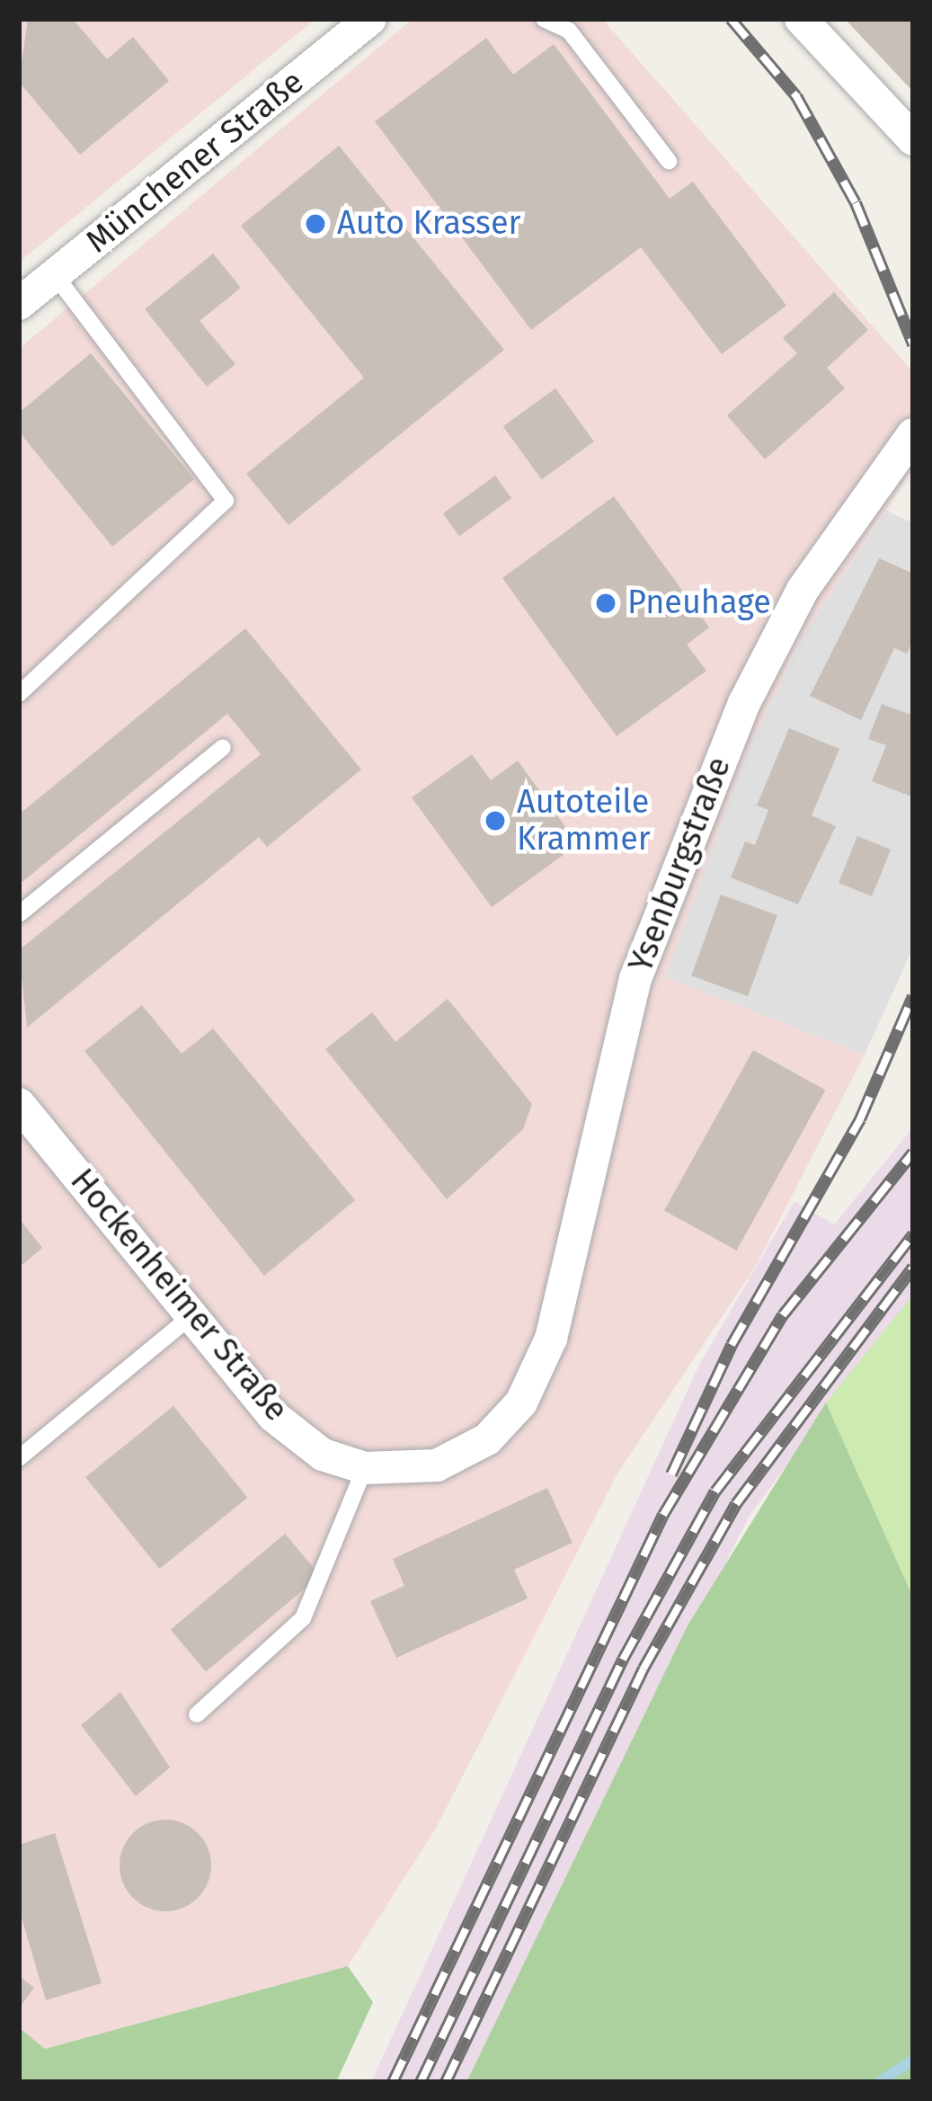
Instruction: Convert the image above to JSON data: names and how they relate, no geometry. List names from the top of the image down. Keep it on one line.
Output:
{"streets":{"street":["Münchener Straße","Ysenburgstraße","Hockenheimer Straße"]},"crossings":[["Ysenburgstraße","Hockenheimer Straße"]],"places":["Auto Krasser","Pneuhage","Autoteile Krammer"]}
